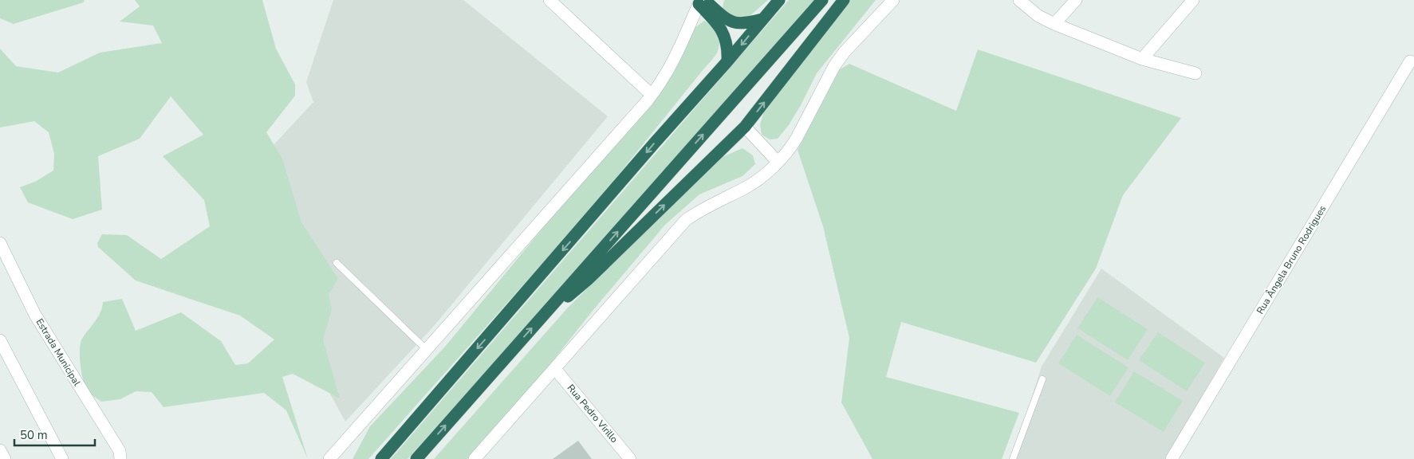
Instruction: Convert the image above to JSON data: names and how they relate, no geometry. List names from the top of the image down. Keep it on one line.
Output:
{"streets":{"street":["Rua Ângela Bruno Rodrigues","Estrada Municipal","Rua Pedro Virillo"]},"scale_bar":"50 m"}
